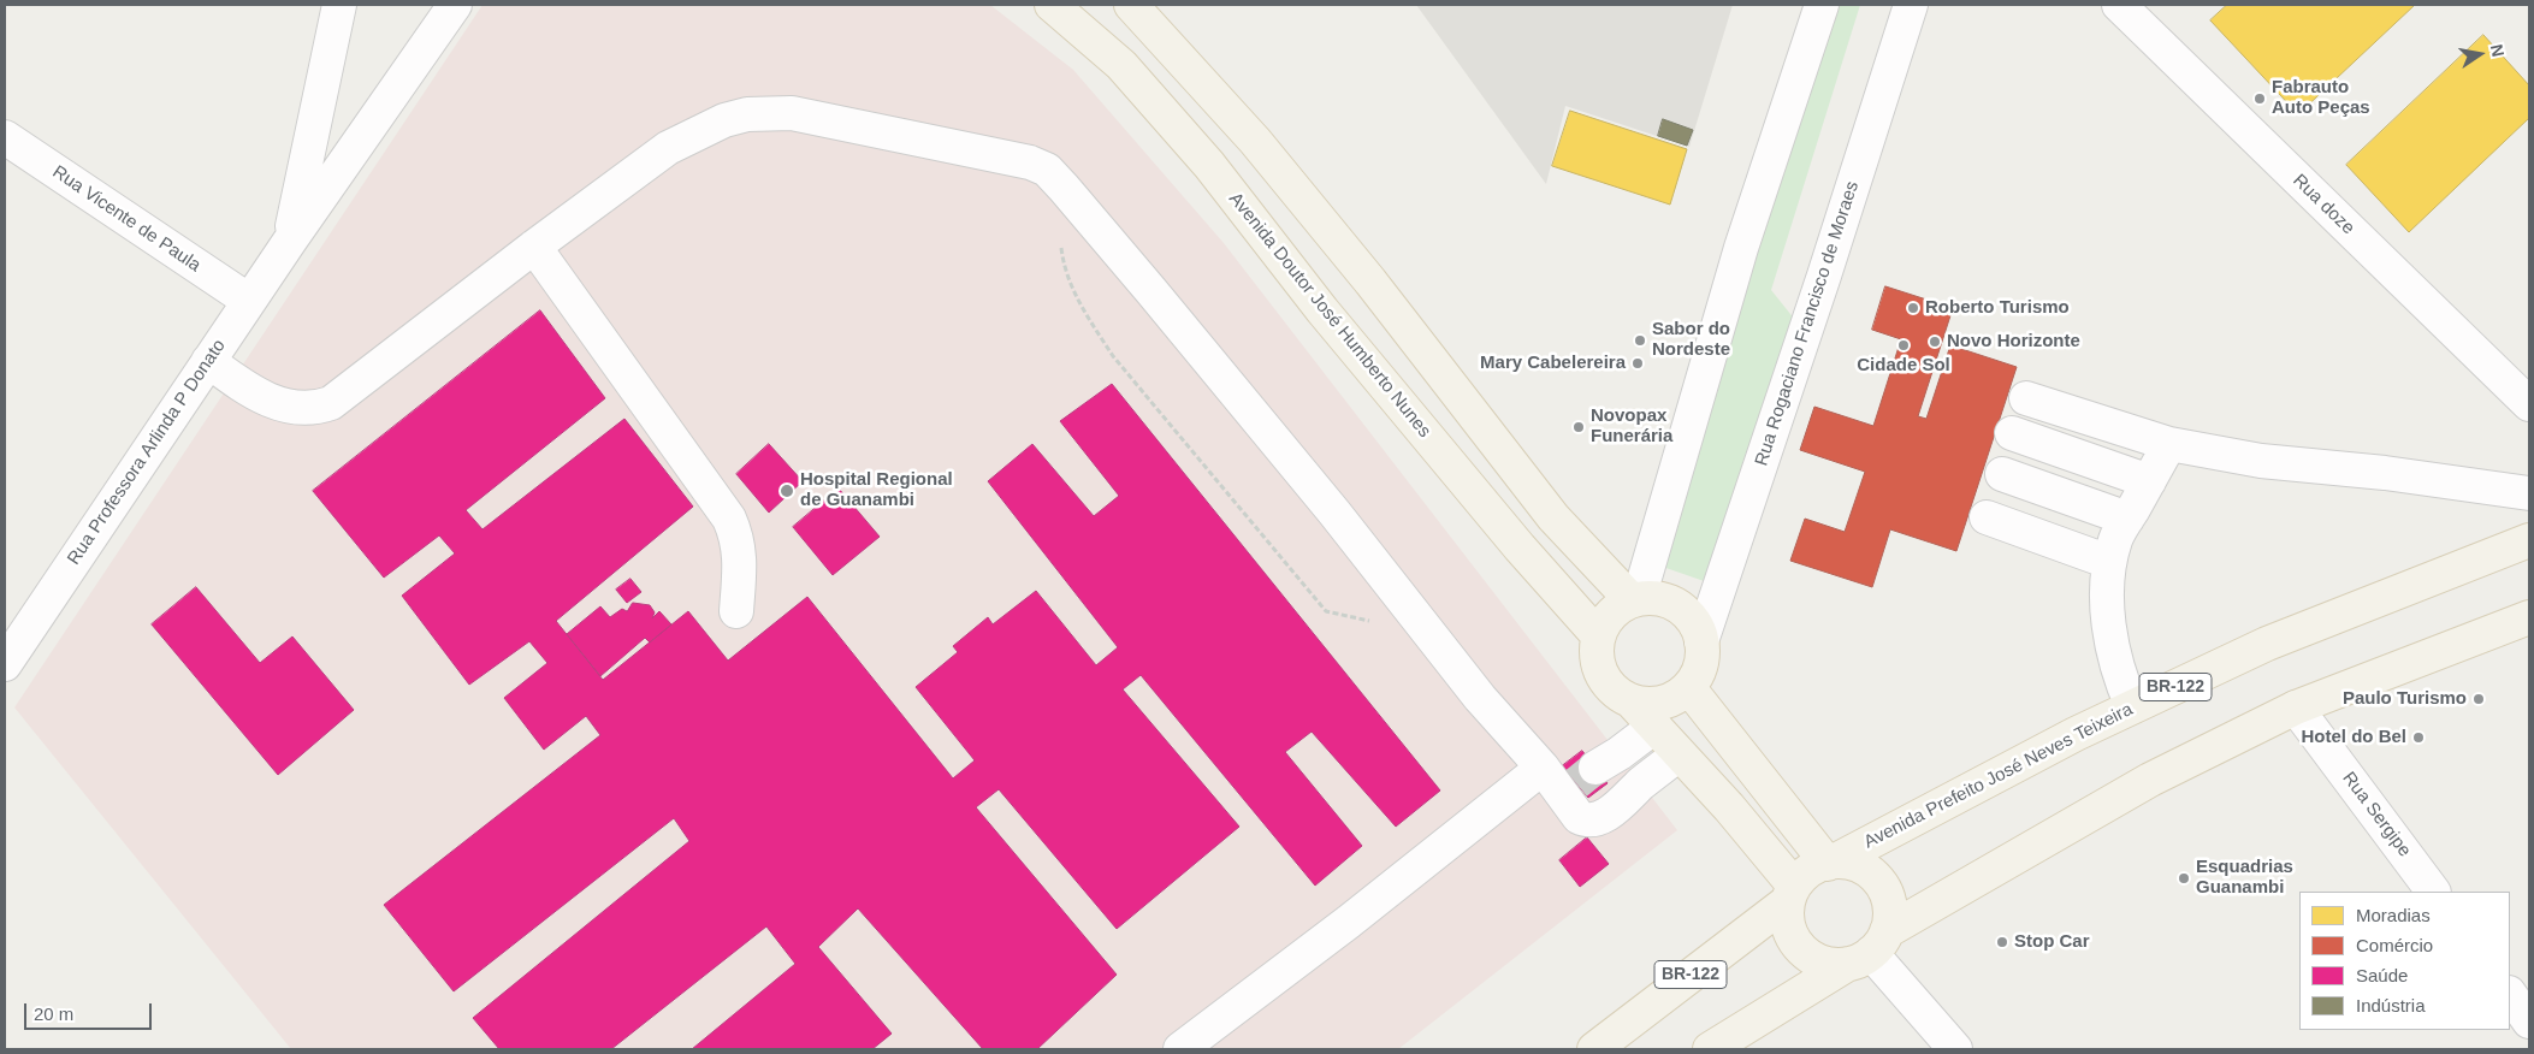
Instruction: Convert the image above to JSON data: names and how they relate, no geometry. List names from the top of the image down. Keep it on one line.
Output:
{"streets":{"main road":["Avenida Doutor José Humberto Nunes","BR-122","Avenida Prefeito José Neves Teixeira"],"street":["Rua doze","Rua Vicente de Paula","Rua Rogaciano Francisco de Moraes","Rua Professora Arlinda P Donato","Rua Sergipe"]},"crossings":[["Rua Vicente de Paula","Rua Professora Arlinda P Donato"],["Avenida Doutor José Humberto Nunes","Rua Rogaciano Francisco de Moraes"],["BR-122","Avenida Prefeito José Neves Teixeira"]],"places":["Fabrauto Auto Peças","Roberto Turismo","Sabor do Nordeste","Novo Horizonte","Cidade Sol","Mary Cabelereira","Novopax Funerária","Hospital Regional de Guanambi","Paulo Turismo","Hotel do Bel","Esquadrias Guanambi","Stop Car"],"legend":["Moradias","Comércio","Saúde","Indústria"],"scale_bar":"20 m","north":"right"}
